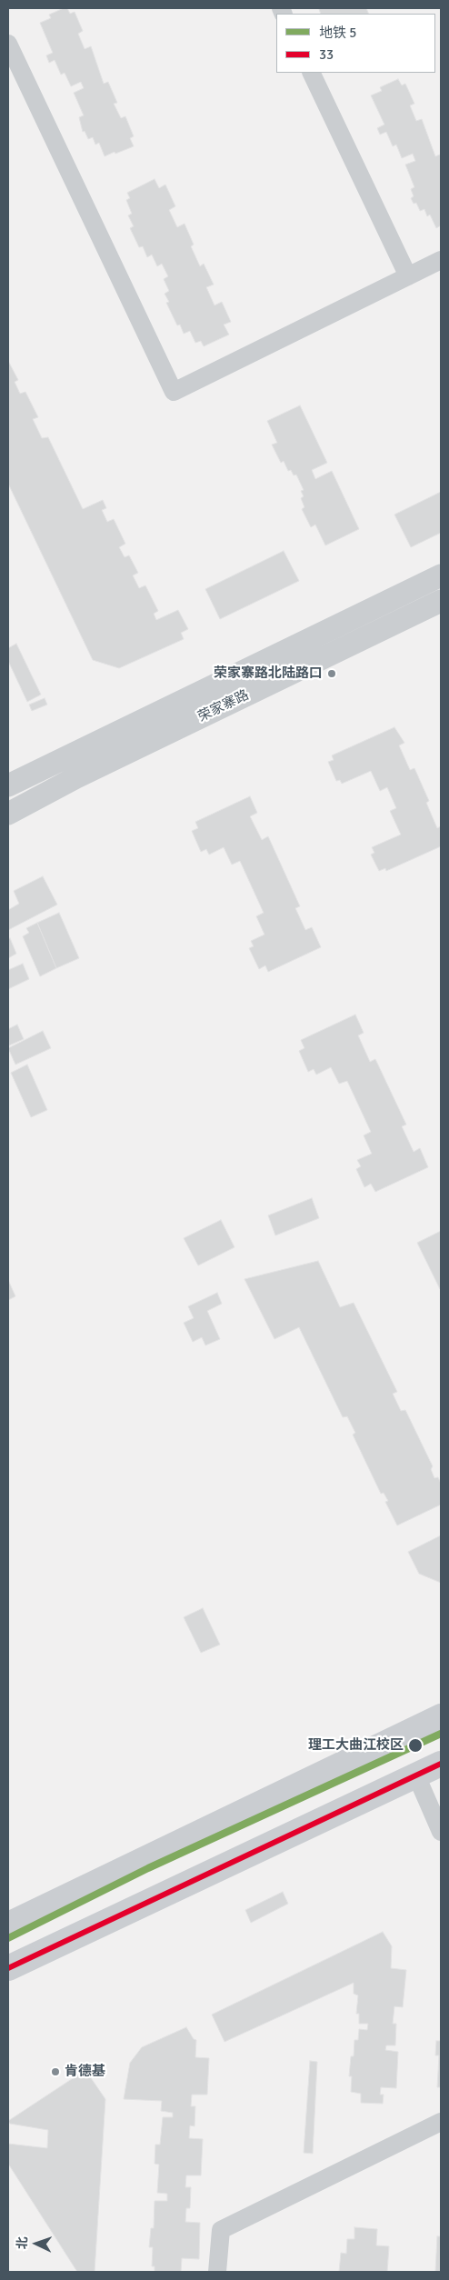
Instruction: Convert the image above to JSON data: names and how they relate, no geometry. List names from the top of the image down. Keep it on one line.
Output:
{"streets":{"street":["荣家寨路"]},"places":["荣家寨路北陆路口","理工大曲江校区","肯德基"],"lines":["metro line 5","transit line 33"],"legend":["地铁 5","33"],"north":"left"}
